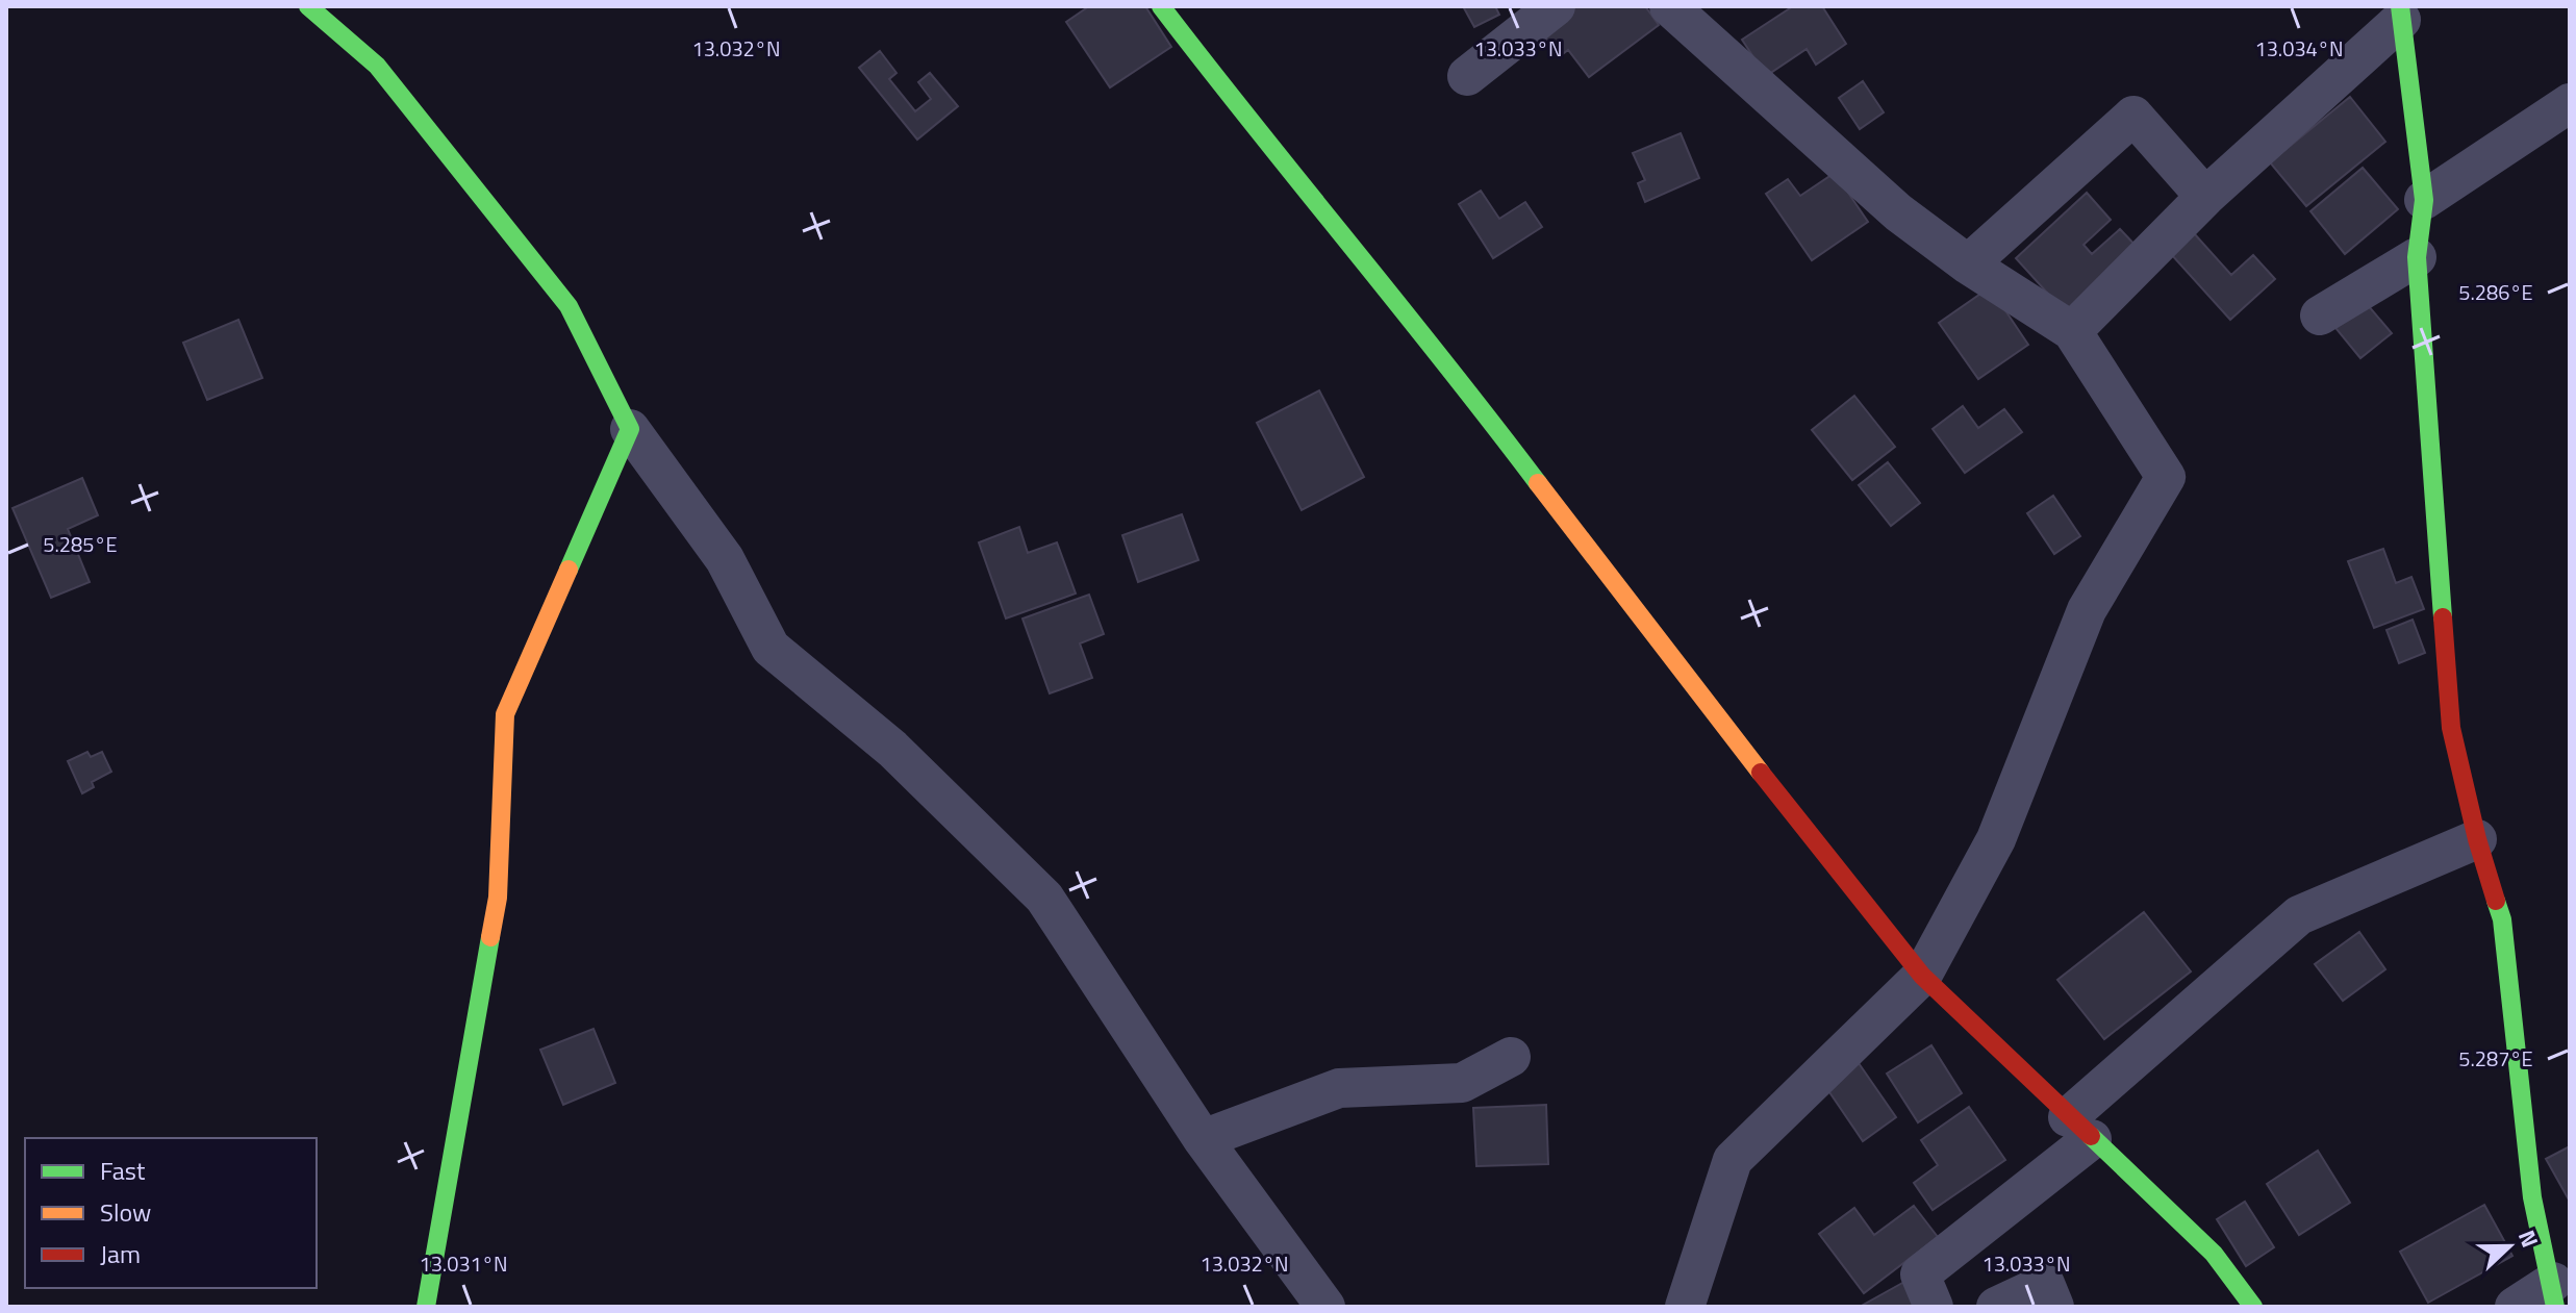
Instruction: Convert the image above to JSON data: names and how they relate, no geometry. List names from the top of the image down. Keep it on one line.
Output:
{"legend":["Fast","Slow","Jam"],"north":"right","coordinates":["13.032°N","13.033°N","13.034°N","5.286°E","5.285°E","5.287°E","13.031°N"]}
